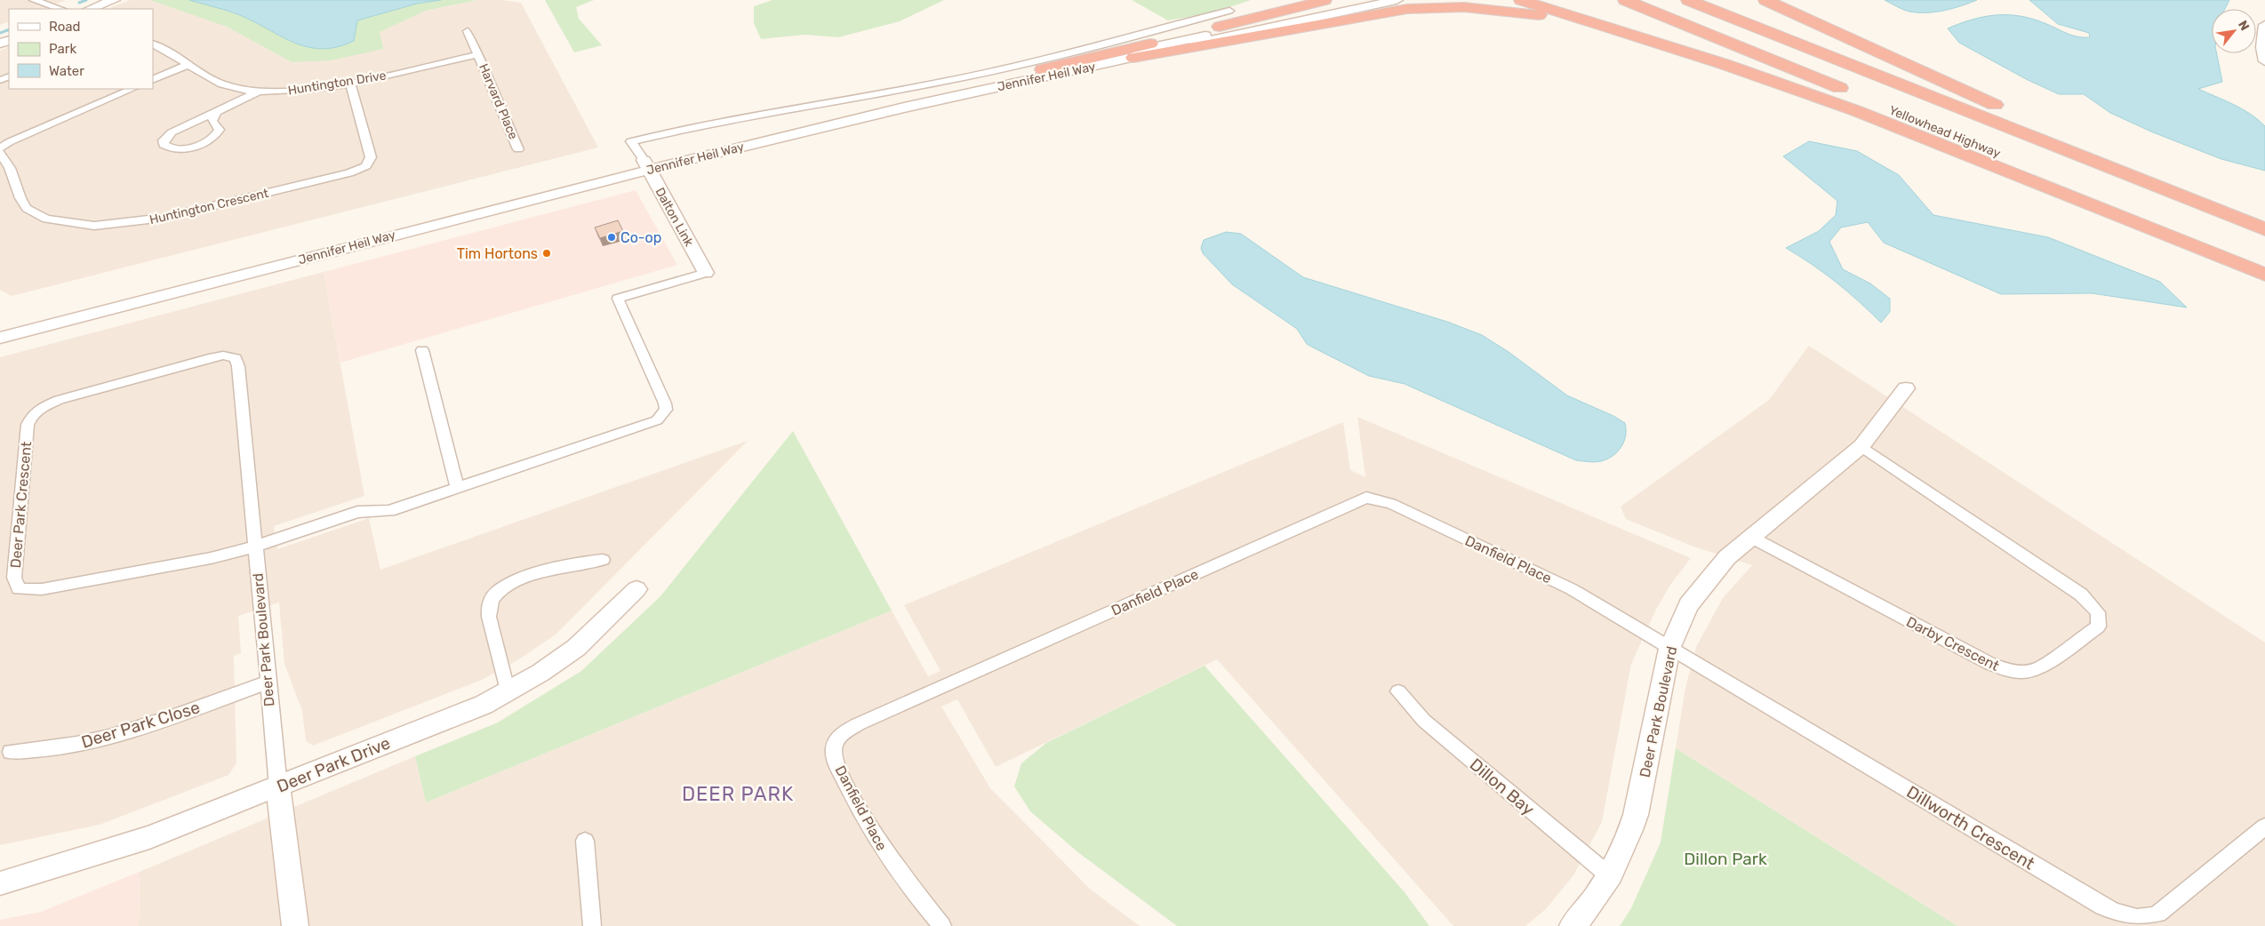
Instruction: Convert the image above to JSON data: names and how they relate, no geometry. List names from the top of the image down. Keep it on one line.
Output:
{"streets":{"highway":["Yellowhead Highway"],"main road":["Jennifer Heil Way","Dalton Link","Deer Park Boulevard","Deer Park Drive"],"street":["Huntington Drive","Harvard Place","Huntington Crescent","Deer Park Crescent","Danfield Place","Darby Crescent","Deer Park Close","Dillon Bay","Dillworth Crescent"]},"crossings":[["Jennifer Heil Way","Dalton Link"],["Huntington Drive","Harvard Place"],["Huntington Drive","Huntington Crescent"],["Deer Park Crescent","Deer Park Boulevard"],["Danfield Place","Deer Park Boulevard"],["Danfield Place","Dillworth Crescent"],["Deer Park Boulevard","Darby Crescent"],["Deer Park Boulevard","Deer Park Close"],["Deer Park Boulevard","Deer Park Drive"],["Deer Park Boulevard","Dillon Bay"],["Deer Park Boulevard","Dillworth Crescent"]],"districts":["DEER PARK"],"parks":["Dillon Park"],"places":["Co-op","Tim Hortons"],"legend":["Road","Park","Water"],"north":"top right"}
